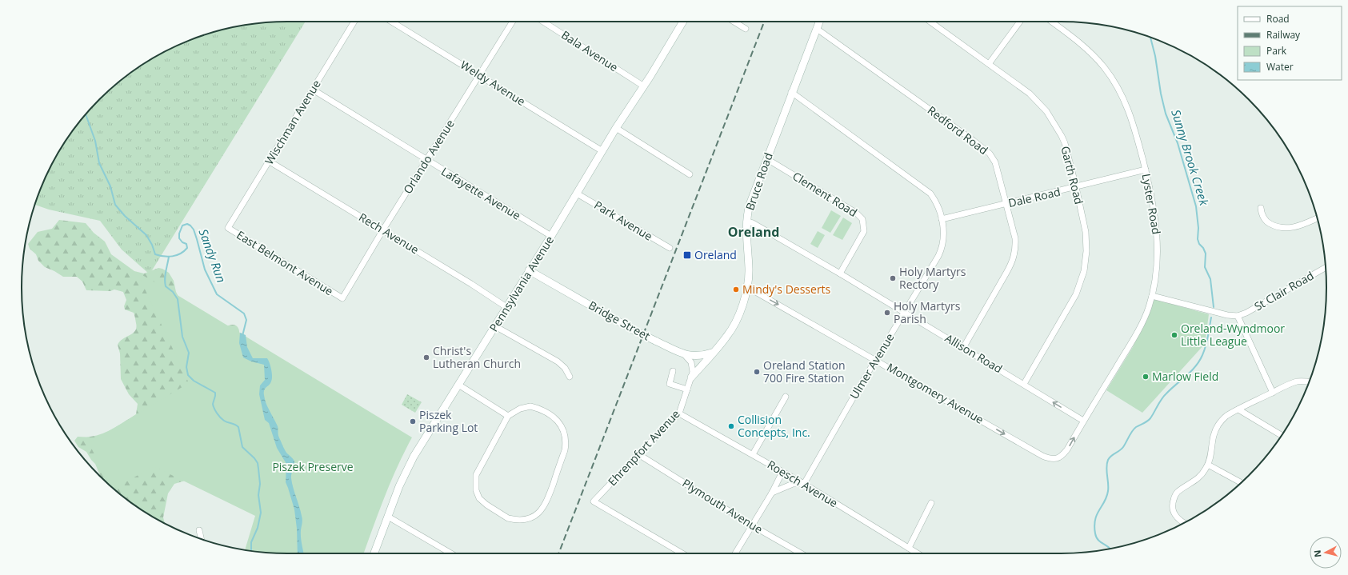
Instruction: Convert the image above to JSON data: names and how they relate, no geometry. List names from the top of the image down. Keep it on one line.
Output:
{"streets":{"main road":["Bruce Road","Pennsylvania Avenue","Bridge Street"],"street":["Bala Avenue","Weldy Avenue","Wischman Avenue","Redford Road","Orlando Avenue","Garth Road","Lafayette Avenue","Clement Road","Dale Road","Lyster Road","Park Avenue","Rech Avenue","East Belmont Avenue","St Clair Road","Allison Road","Ulmer Avenue","Montgomery Avenue","Ehrenpfort Avenue","Roesch Avenue","Plymouth Avenue"]},"crossings":[["Bala Avenue","Pennsylvania Avenue"],["Weldy Avenue","Orlando Avenue"],["Weldy Avenue","Pennsylvania Avenue"],["Wischman Avenue","Lafayette Avenue"],["Wischman Avenue","Rech Avenue"],["Wischman Avenue","East Belmont Avenue"],["Redford Road","Bruce Road"],["Redford Road","Dale Road"],["Redford Road","Allison Road"],["Orlando Avenue","Lafayette Avenue"],["Orlando Avenue","Rech Avenue"],["Orlando Avenue","East Belmont Avenue"],["Garth Road","Dale Road"],["Garth Road","Allison Road"],["Bruce Road","Clement Road"],["Bruce Road","Bridge Street"],["Bruce Road","Allison Road"],["Bruce Road","Ulmer Avenue"],["Bruce Road","Montgomery Avenue"],["Bruce Road","Ehrenpfort Avenue"],["Lafayette Avenue","Pennsylvania Avenue"],["Clement Road","Allison Road"],["Dale Road","Lyster Road"],["Dale Road","Ulmer Avenue"],["Lyster Road","Allison Road"],["Lyster Road","Montgomery Avenue"],["Park Avenue","Pennsylvania Avenue"],["Rech Avenue","Pennsylvania Avenue"],["Pennsylvania Avenue","Bridge Street"],["Bridge Street","Ehrenpfort Avenue"],["Allison Road","Ulmer Avenue"],["Ulmer Avenue","Montgomery Avenue"],["Ulmer Avenue","Roesch Avenue"],["Ehrenpfort Avenue","Roesch Avenue"],["Ehrenpfort Avenue","Plymouth Avenue"]],"one_way":["Montgomery Avenue"],"districts":["Oreland"],"water":["Sunny Brook Creek","Sandy Run"],"parks":["Piszek Preserve"],"places":{"transit":["Oreland"],"other":["Holy Martyrs Rectory","Mindy's Desserts","Holy Martyrs Parish","Oreland-Wyndmoor Little League","Christ's Lutheran Church","Oreland Station 700 Fire Station","Marlow Field","Piszek Parking Lot","Collision Concepts, Inc."]},"legend":["Road","Railway","Park","Water"],"north":"left"}
